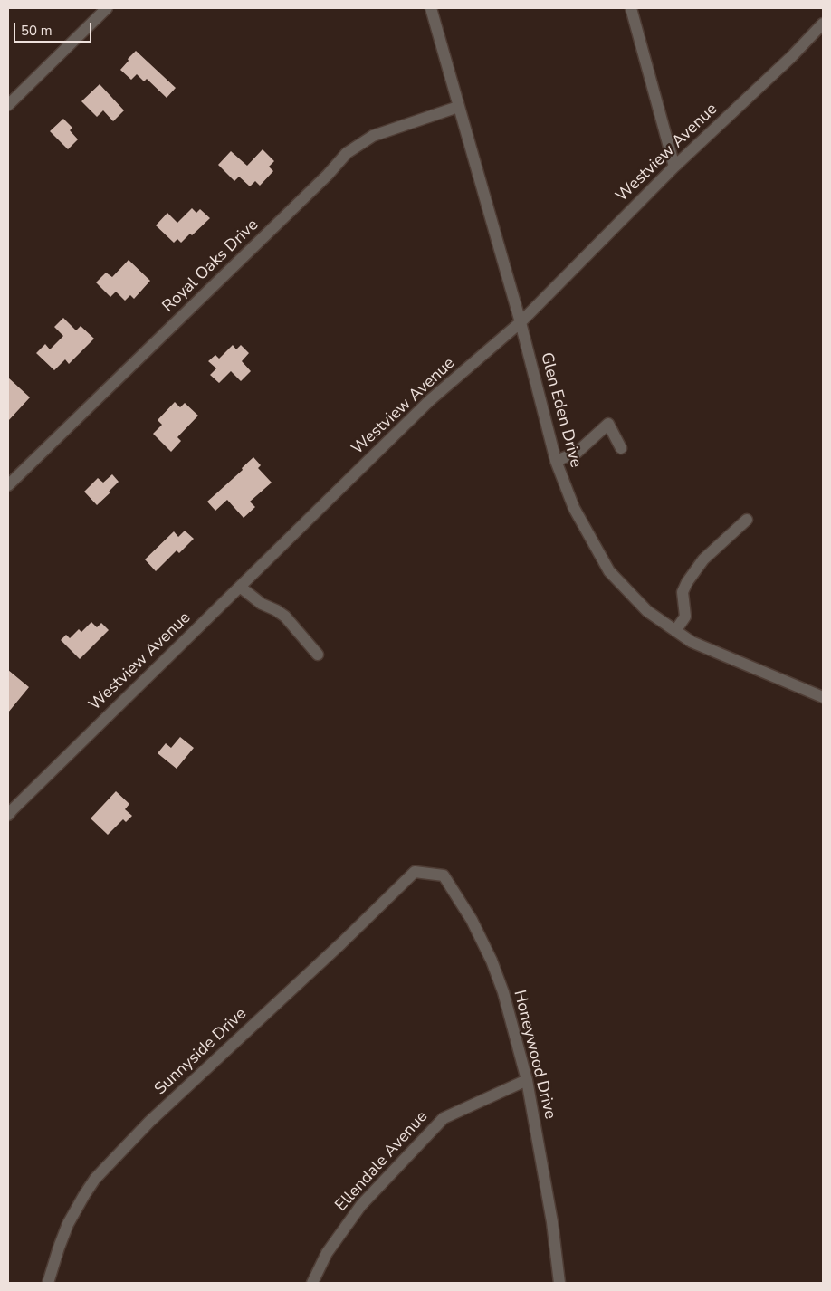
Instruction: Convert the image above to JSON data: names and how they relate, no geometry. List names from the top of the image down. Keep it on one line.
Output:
{"streets":{"street":["Westview Avenue","Royal Oaks Drive","Glen Eden Drive","Sunnyside Drive","Honeywood Drive","Ellendale Avenue"]},"crossings":[["Westview Avenue","Glen Eden Drive"],["Royal Oaks Drive","Glen Eden Drive"],["Sunnyside Drive","Honeywood Drive"],["Honeywood Drive","Ellendale Avenue"]],"scale_bar":"50 m"}
